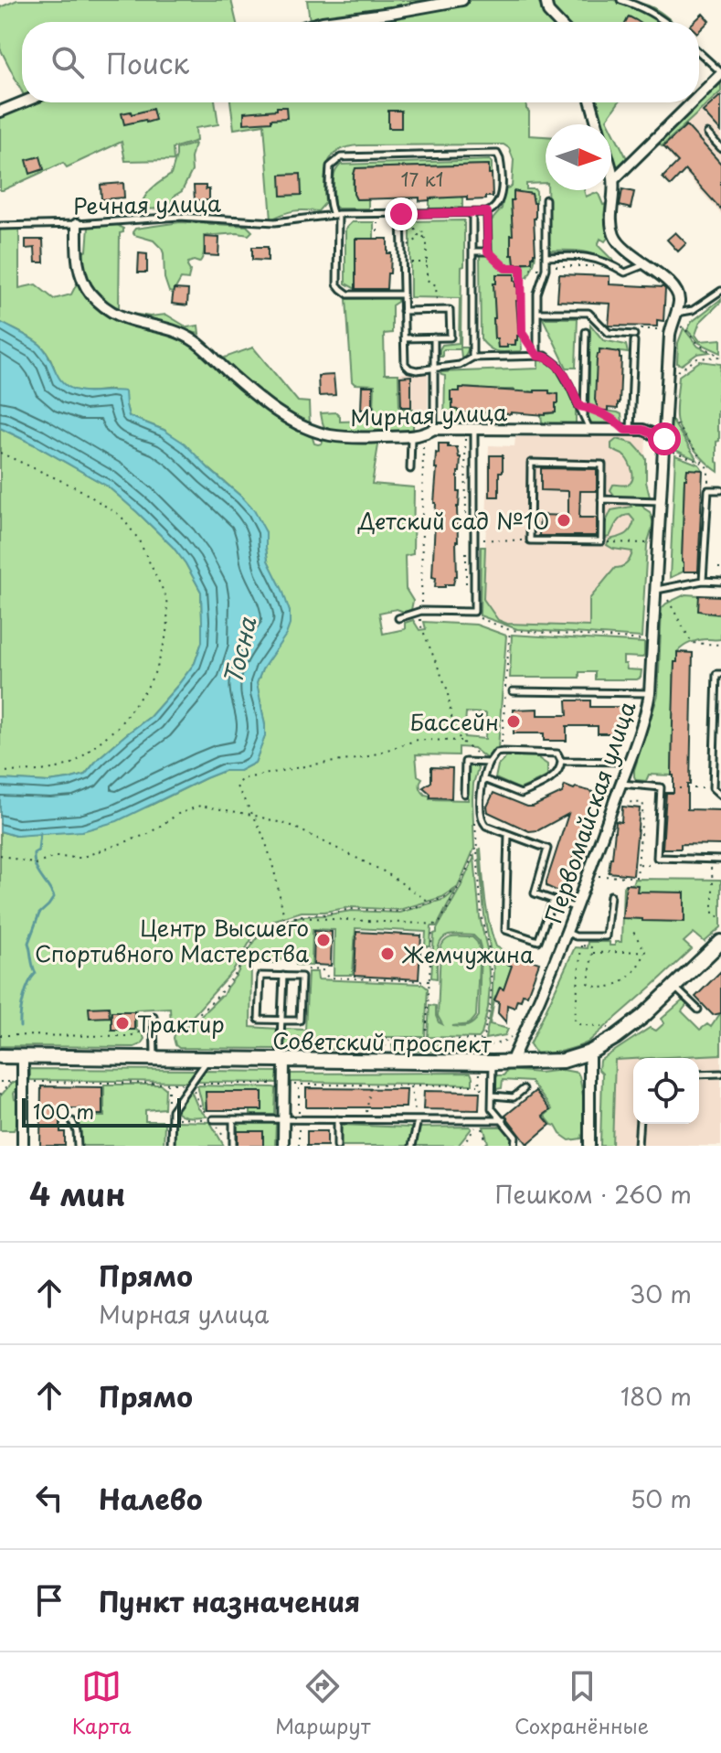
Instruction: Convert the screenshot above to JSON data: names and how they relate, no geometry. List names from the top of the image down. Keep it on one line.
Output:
{"streets":{"main road":["Советский проспект"],"street":["Мирная улица","Первомайская улица"],"lane":["Речная улица"]},"crossings":[["Речная улица","Мирная улица"],["Мирная улица","Первомайская улица"],["Первомайская улица","Советский проспект"]],"water":["Тосна"],"places":["Детский сад №10","Бассейн","Центр Высшего Спортивного Мастерства","Жемчужина","Трактир"],"house_numbers":["17 к1"],"scale_bar":"100 m","north":"right","page":{"search":"Поиск","scale":"100 m","heading":["4 мин","Пешком · 260 m"],"list":[["Прямо","Мирная улица","30 m"],["Прямо","180 m"],["Налево","50 m"],"Пункт назначения"],"nav":["Карта","Маршрут","Сохранённые"]}}
